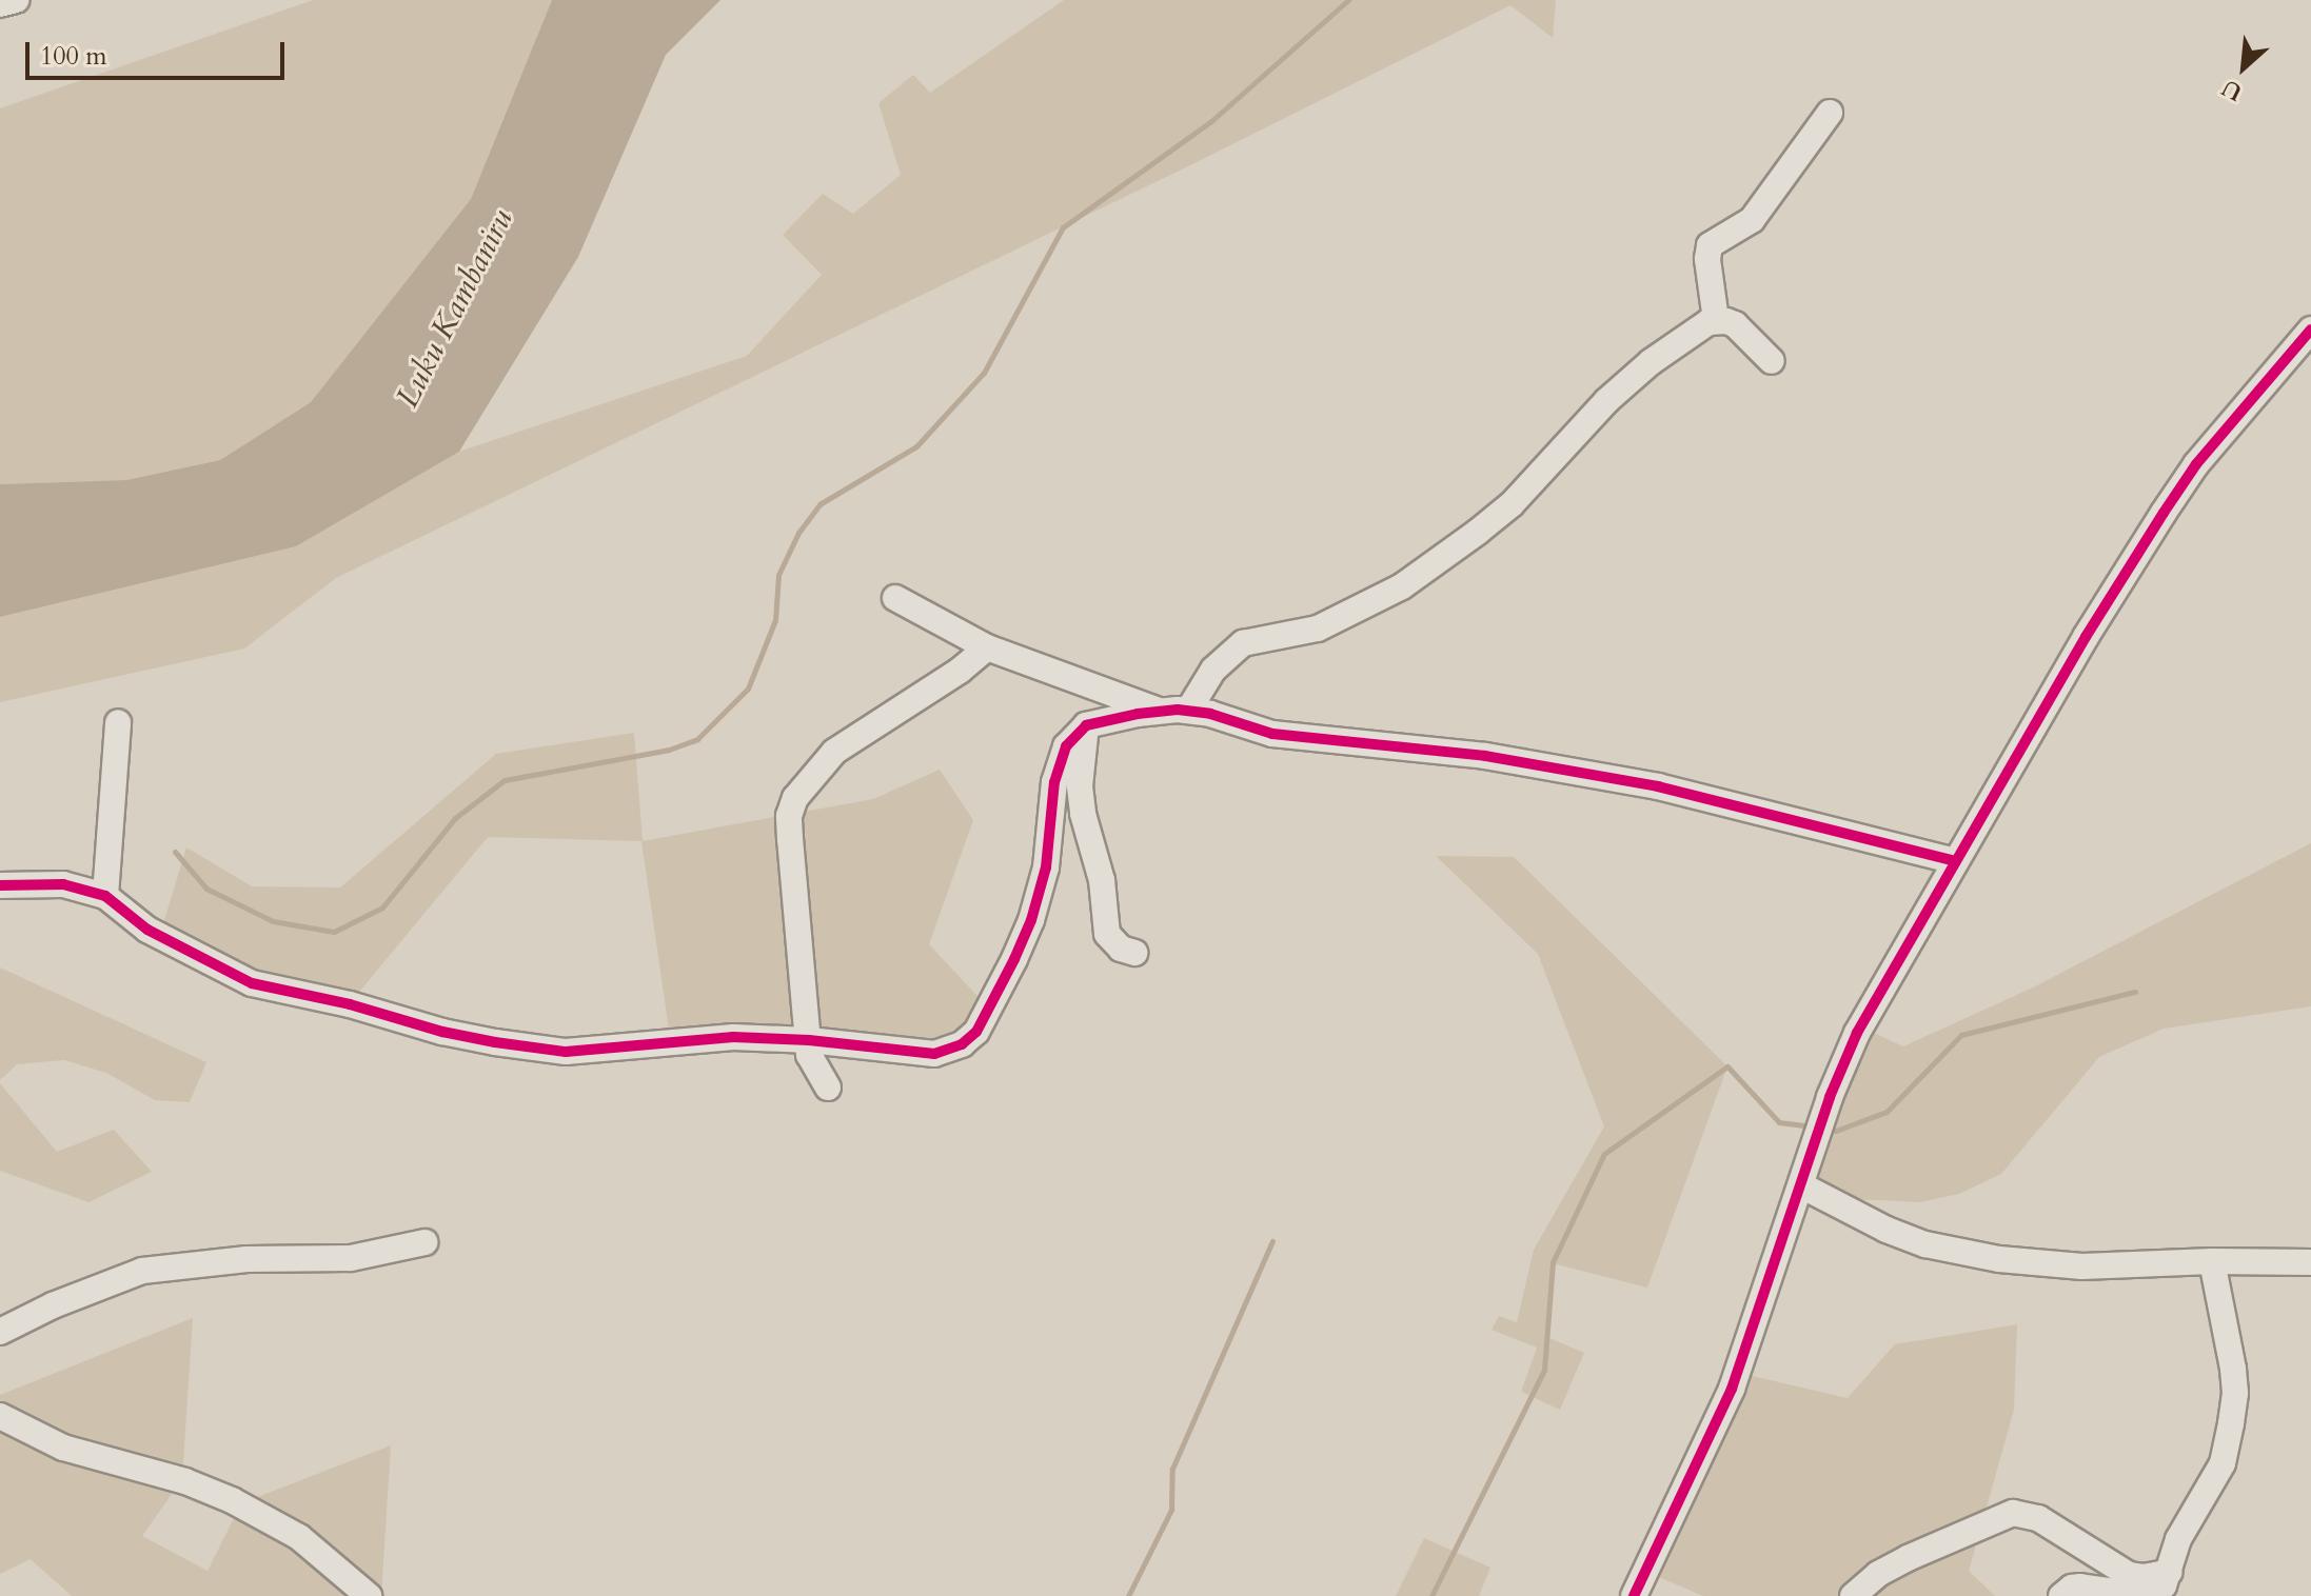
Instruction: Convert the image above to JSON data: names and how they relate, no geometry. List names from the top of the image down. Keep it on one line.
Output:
{"water":["Luku Kambaniru"],"scale_bar":"100 m","north":"bottom left"}
